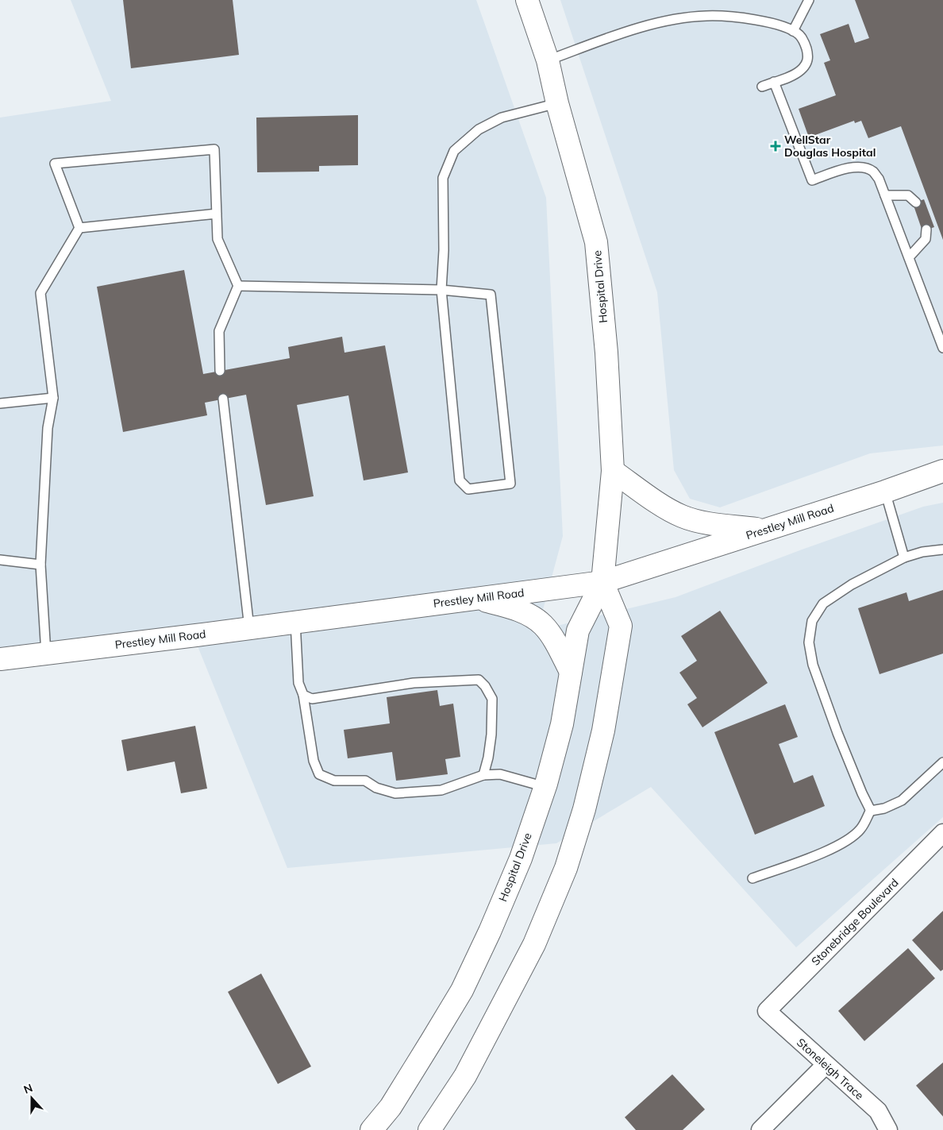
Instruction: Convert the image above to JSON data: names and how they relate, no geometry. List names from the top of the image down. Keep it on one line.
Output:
{"streets":{"street":["Hospital Drive","Prestley Mill Road","Stonebridge Boulevard","Stoneleigh Trace"]},"crossings":[["Hospital Drive","Prestley Mill Road"],["Stonebridge Boulevard","Stoneleigh Trace"]],"places":{"health":["WellStar Douglas Hospital"]},"north":"top"}
